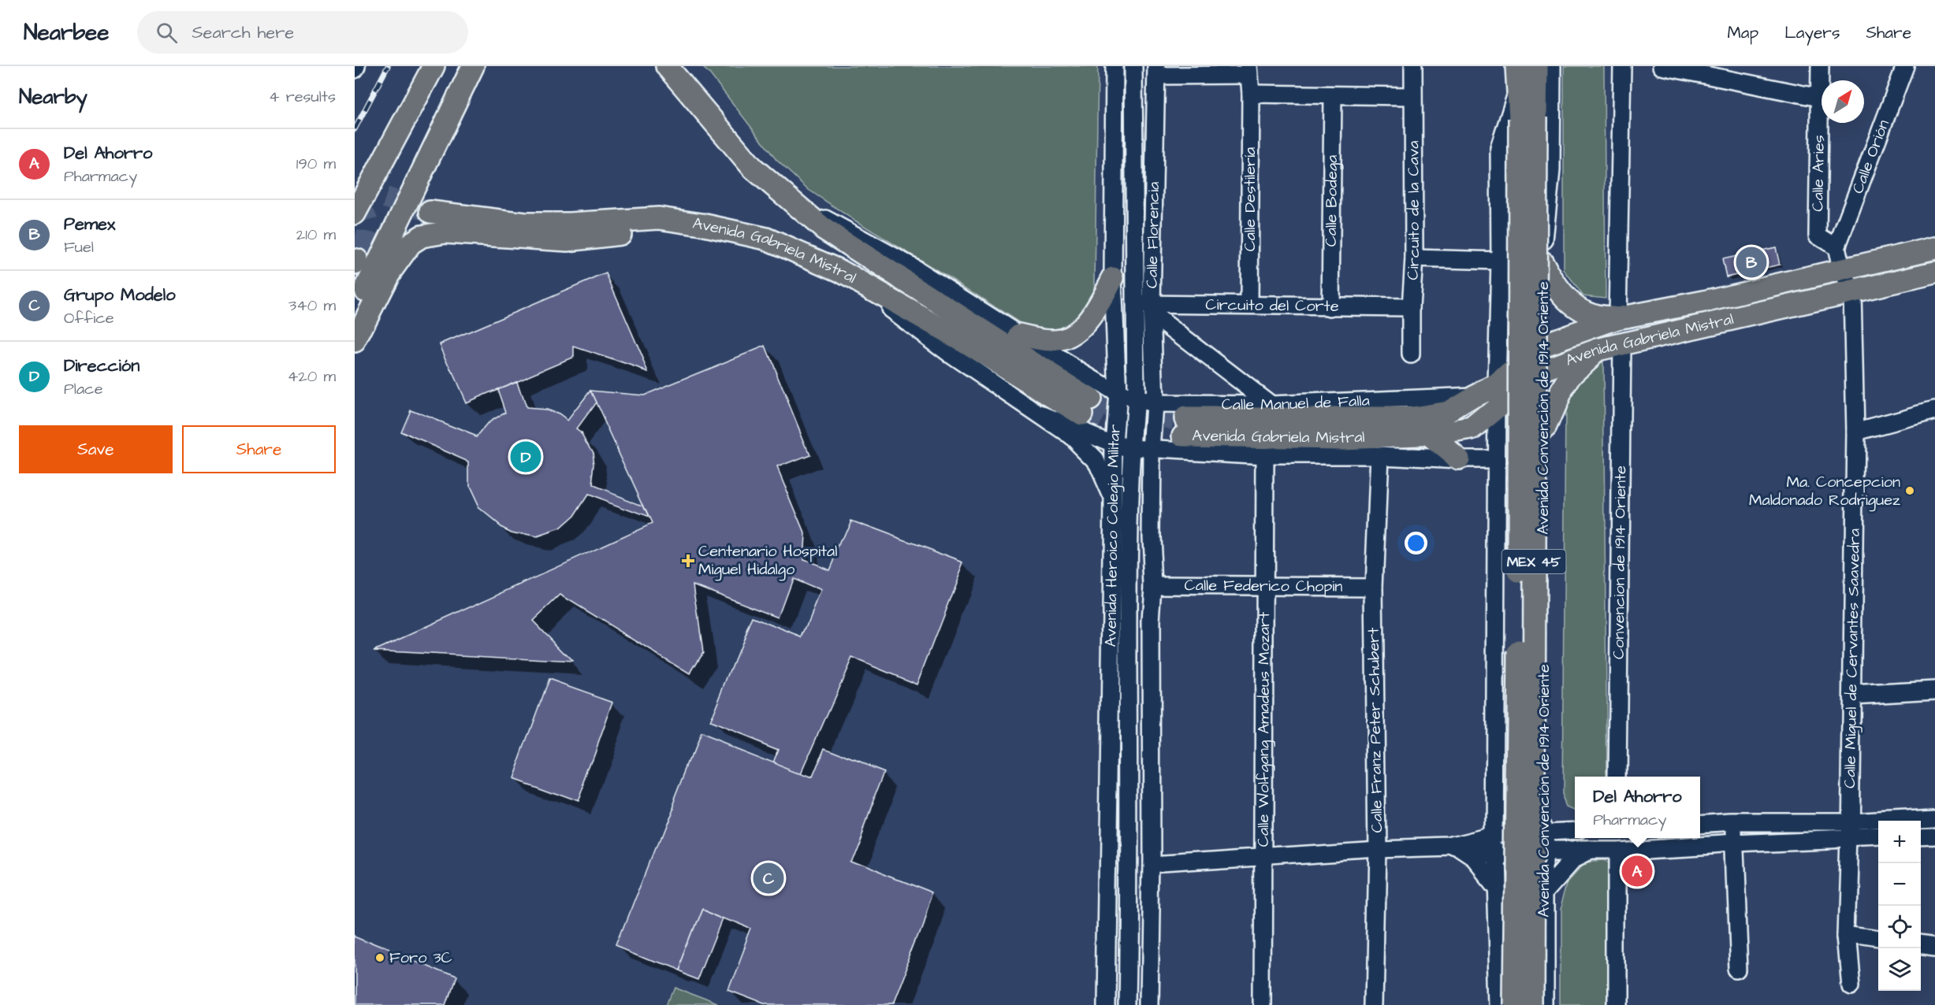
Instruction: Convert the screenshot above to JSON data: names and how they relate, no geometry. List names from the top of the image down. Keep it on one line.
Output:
{"streets":{"main road":["Avenida Gabriela Mistral","Avenida Convención de 1914 Oriente","MEX 45"],"street":["Calle Orión","Calle Aries","Calle Destilería","Calle Bodega","Circuito de la Cava","Calle Florencia","Circuito del Corte","Calle Manuel de Falla","Avenida Heroico Colegio Militar","Convencion de 1914 Oriente","Calle Federico Chopin","Calle Miguel de Cervantes Saavedra","Calle Wolfgang Amadeus Mozart","Calle Franz Peter Schubert"]},"crossings":[["Calle Orión","Calle Aries"],["Calle Destilería","Circuito del Corte"],["Calle Bodega","Circuito del Corte"],["Circuito de la Cava","Circuito del Corte"],["Calle Florencia","Circuito del Corte"],["Calle Florencia","Calle Manuel de Falla"],["Avenida Gabriela Mistral","Calle Manuel de Falla"],["Avenida Gabriela Mistral","Avenida Convención de 1914 Oriente"],["Avenida Gabriela Mistral","Avenida Heroico Colegio Militar"],["Avenida Gabriela Mistral","Convencion de 1914 Oriente"],["Avenida Gabriela Mistral","Calle Miguel de Cervantes Saavedra"],["Circuito del Corte","Avenida Heroico Colegio Militar"],["Calle Manuel de Falla","Avenida Heroico Colegio Militar"],["Calle Federico Chopin","Calle Wolfgang Amadeus Mozart"],["Calle Federico Chopin","Calle Franz Peter Schubert"]],"places":{"other":["Ma. Concepcion Maldonado Rodriguez","Foro 3C"],"health":["Centenario Hospital Miguel Hidalgo"]},"north":"top right","page":{"header":"Nearbee","search":"Search here","nav":["Map","Layers","Share"],"heading":["Nearby","4 results"],"list":[{"mark":"A","name":"Del Ahorro","note":"Pharmacy","value":"190 m"},{"mark":"B","name":"Pemex","note":"Fuel","value":"210 m"},{"mark":"C","name":"Grupo Modelo","note":"Office","value":"340 m"},{"mark":"D","name":"Dirección","note":"Place","value":"420 m"}],"pins":["B","D","A","C"],"buttons":["Save","Share"],"popup":["Del Ahorro","Pharmacy"],"map_buttons":["+","−"]}}
